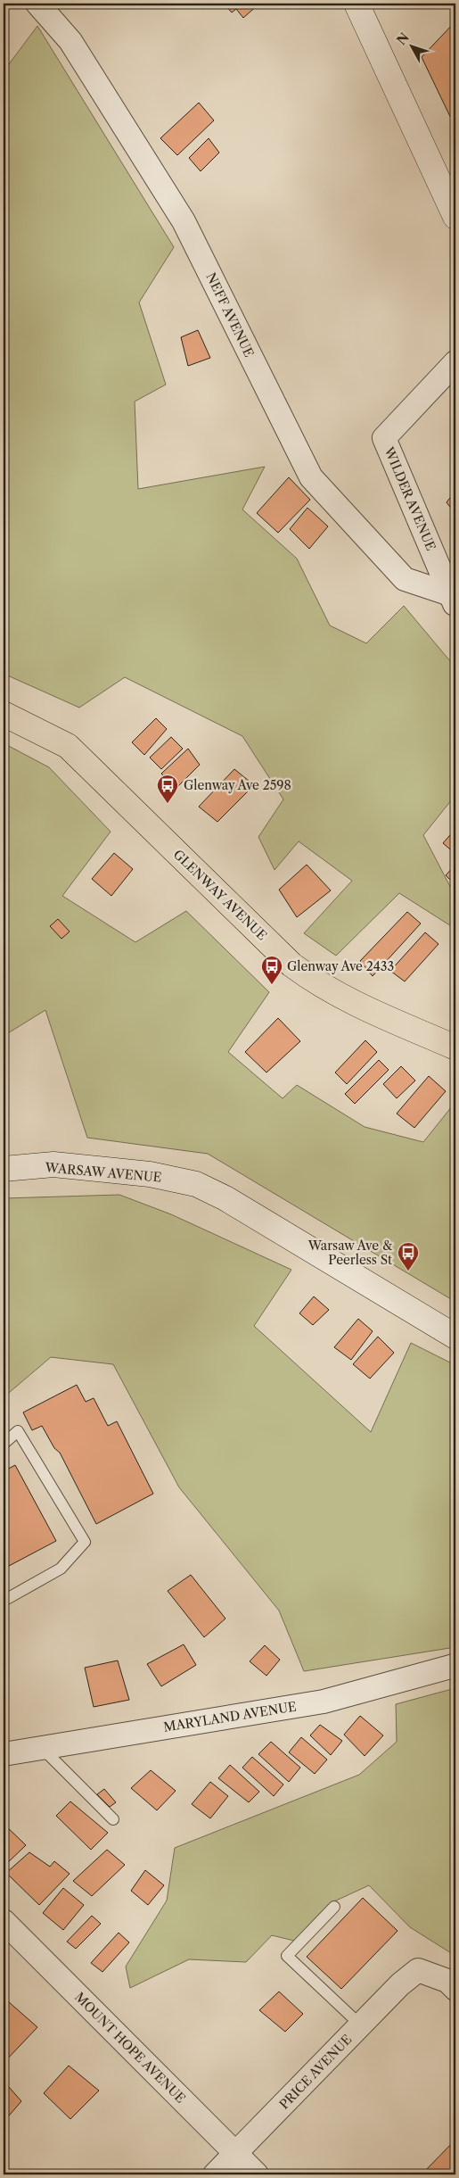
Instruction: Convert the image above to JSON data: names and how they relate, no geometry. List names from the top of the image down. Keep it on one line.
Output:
{"streets":{"main road":["GLENWAY AVENUE","WARSAW AVENUE"],"street":["NEFF AVENUE","WILDER AVENUE","MARYLAND AVENUE","MOUNT HOPE AVENUE","PRICE AVENUE"]},"crossings":[["NEFF AVENUE","WILDER AVENUE"],["MOUNT HOPE AVENUE","PRICE AVENUE"]],"places":{"bus stop":["Glenway Ave 2598","Glenway Ave 2433","Warsaw Ave & Peerless St"]},"north":"top left"}
